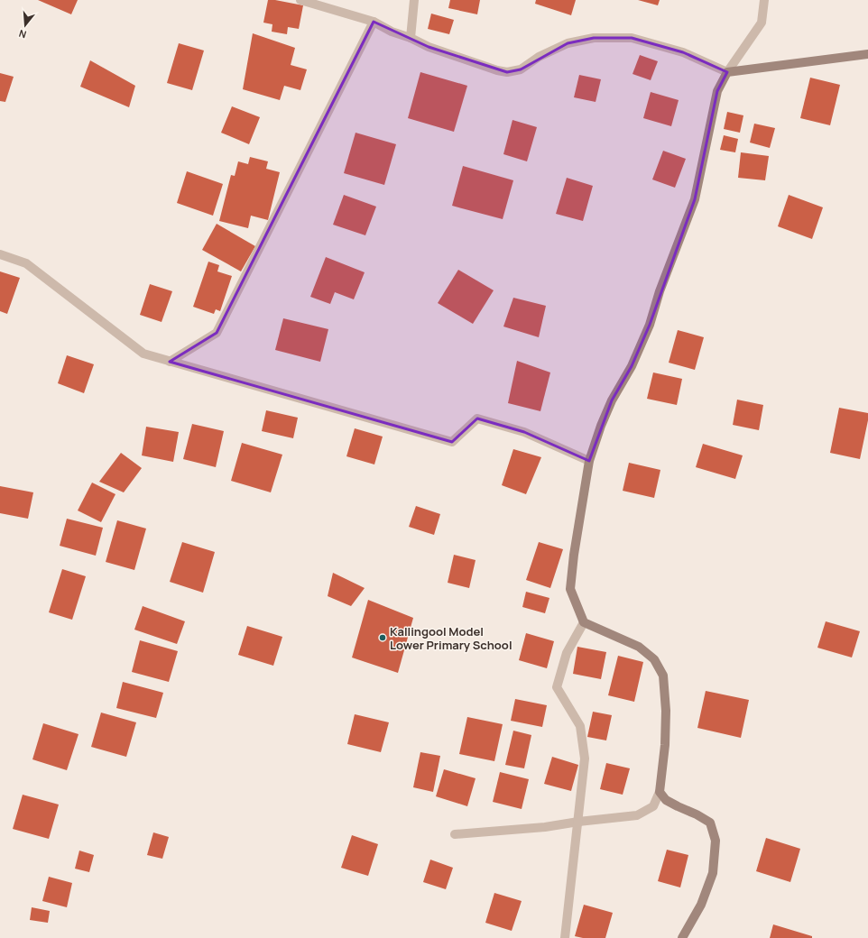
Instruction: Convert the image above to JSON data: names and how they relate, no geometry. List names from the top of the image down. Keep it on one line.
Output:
{"places":["Kallingool Model Lower Primary School"],"north":"bottom"}
